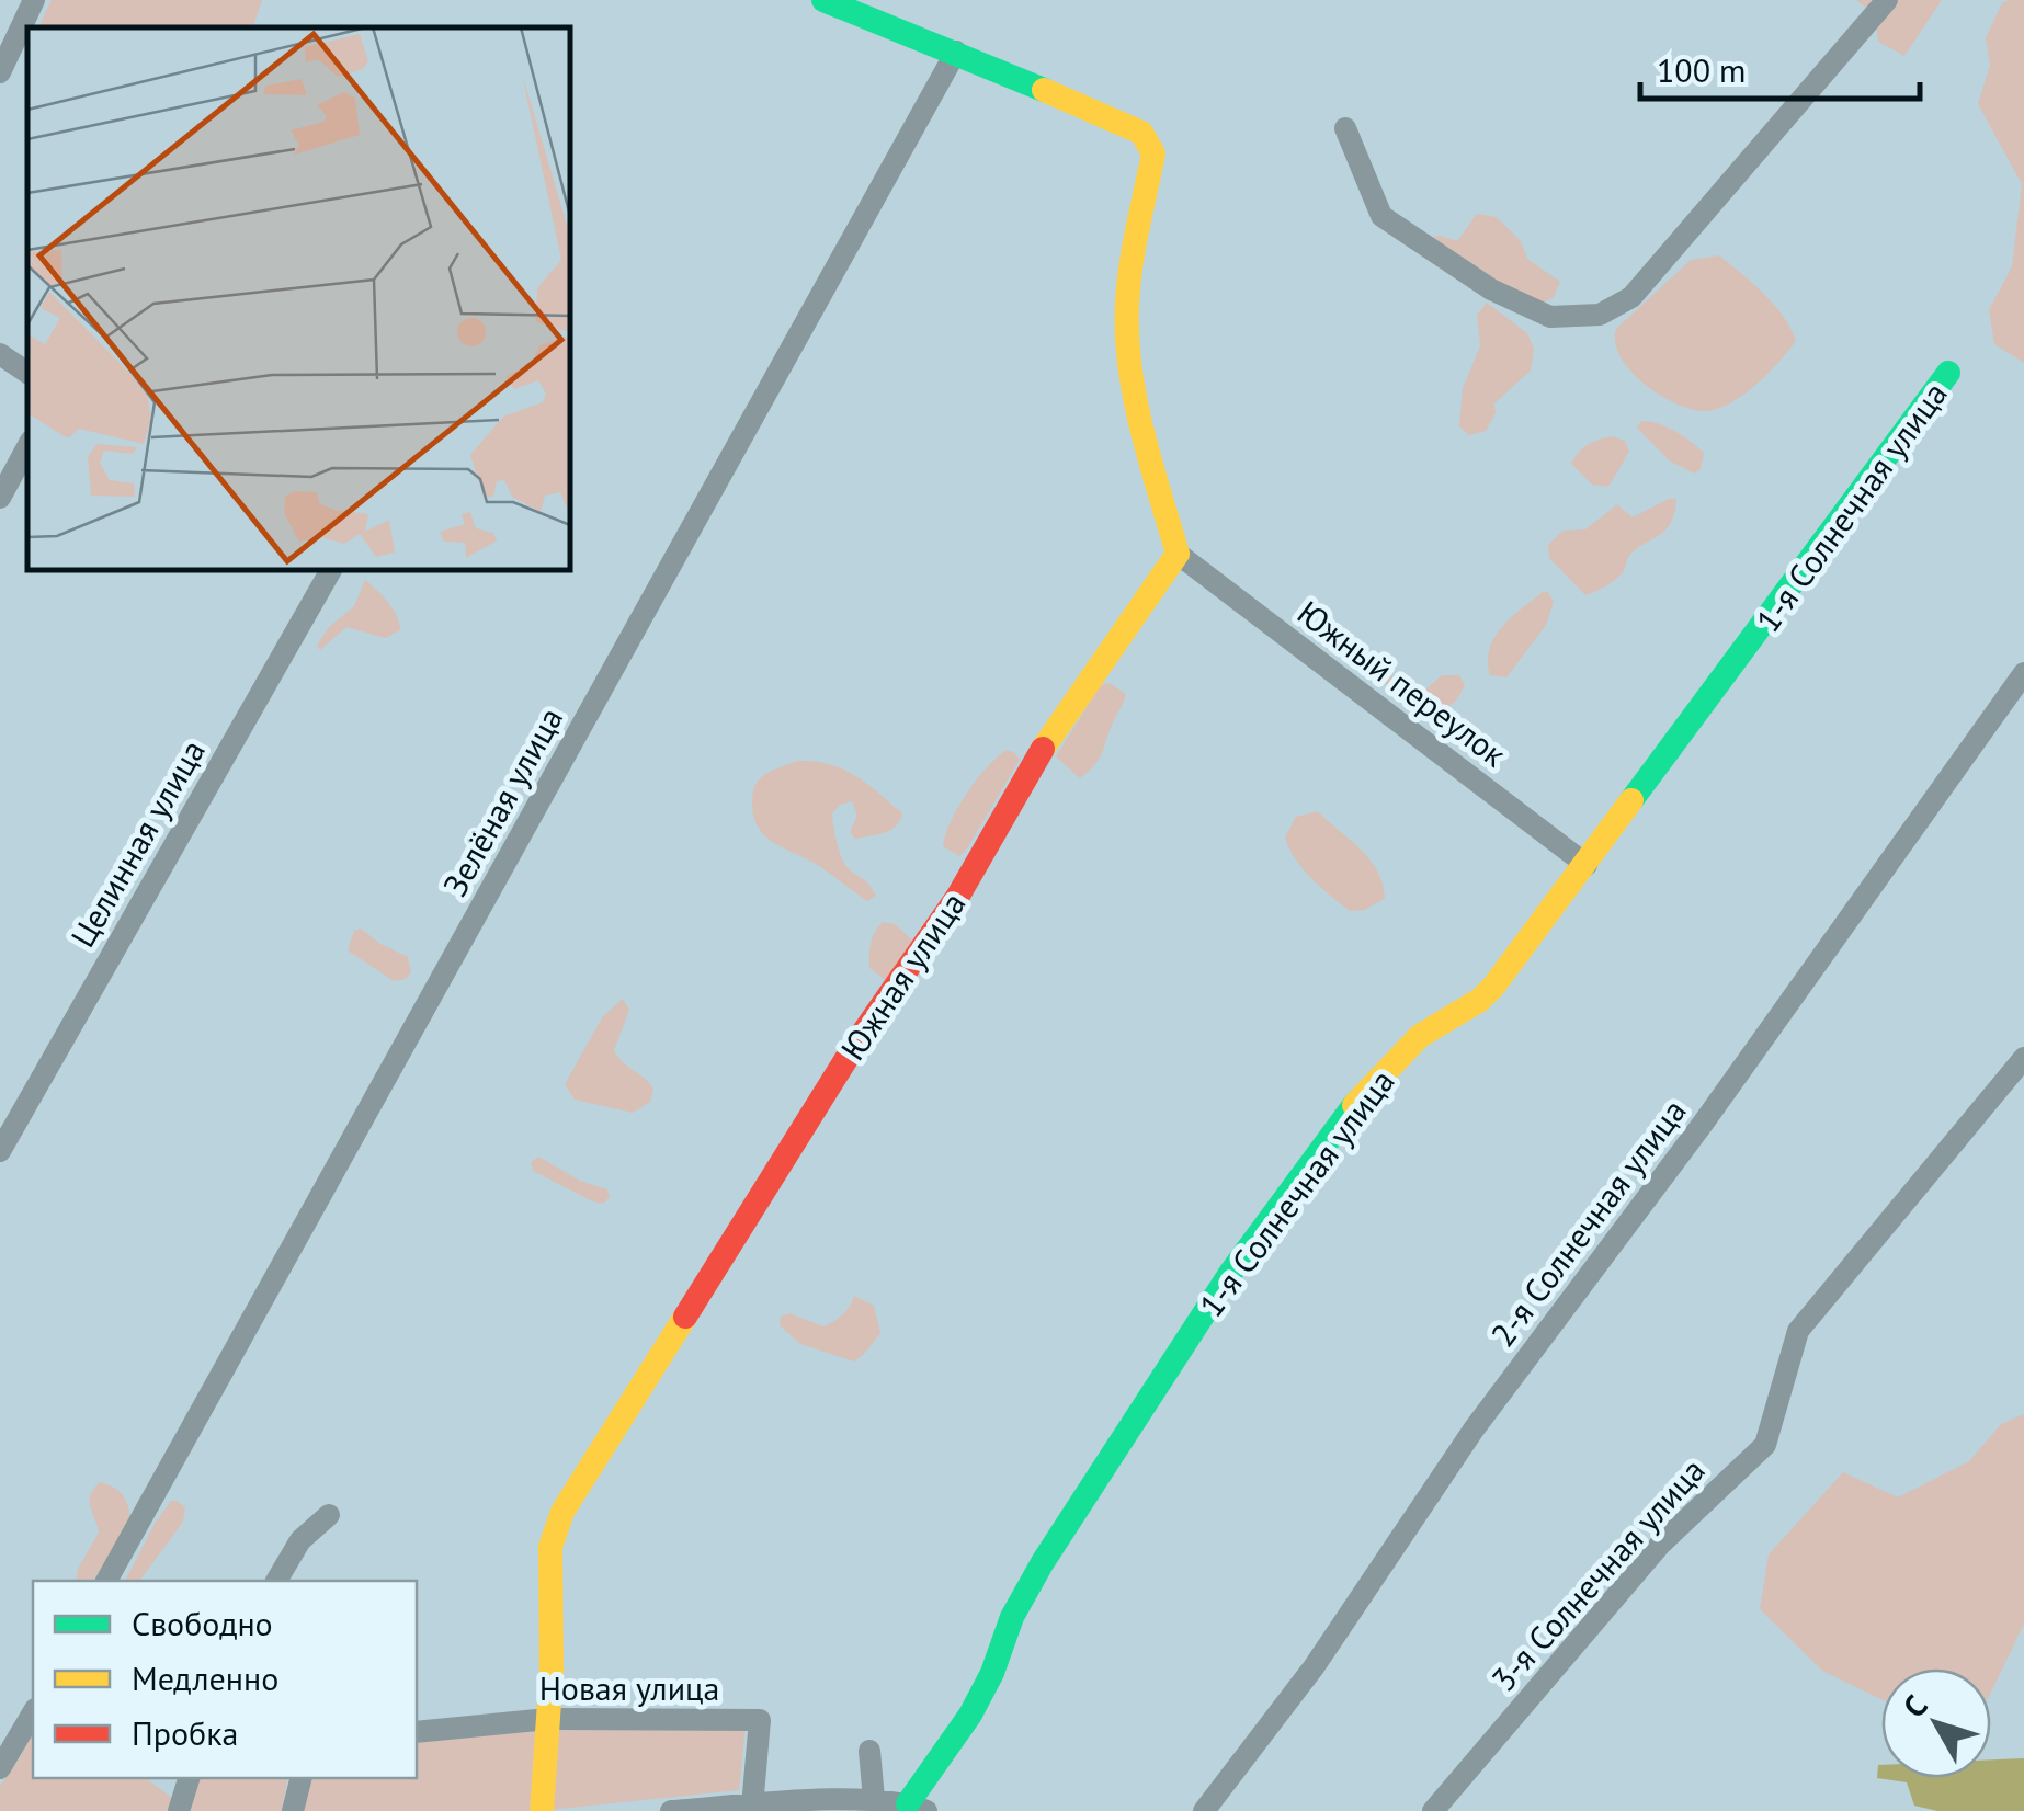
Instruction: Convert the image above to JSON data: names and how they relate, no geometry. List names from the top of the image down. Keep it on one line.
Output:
{"streets":{"street":["1-я Солнечная улица","Южный переулок","Зелёная улица","Целинная улица","Южная улица","2-я Солнечная улица","3-я Солнечная улица","Новая улица"]},"crossings":[["1-я Солнечная улица","Южный переулок"],["Южный переулок","Южная улица"],["Южная улица","Новая улица"]],"legend":["Свободно","Медленно","Пробка"],"scale_bar":"100 m","north":"top left"}
